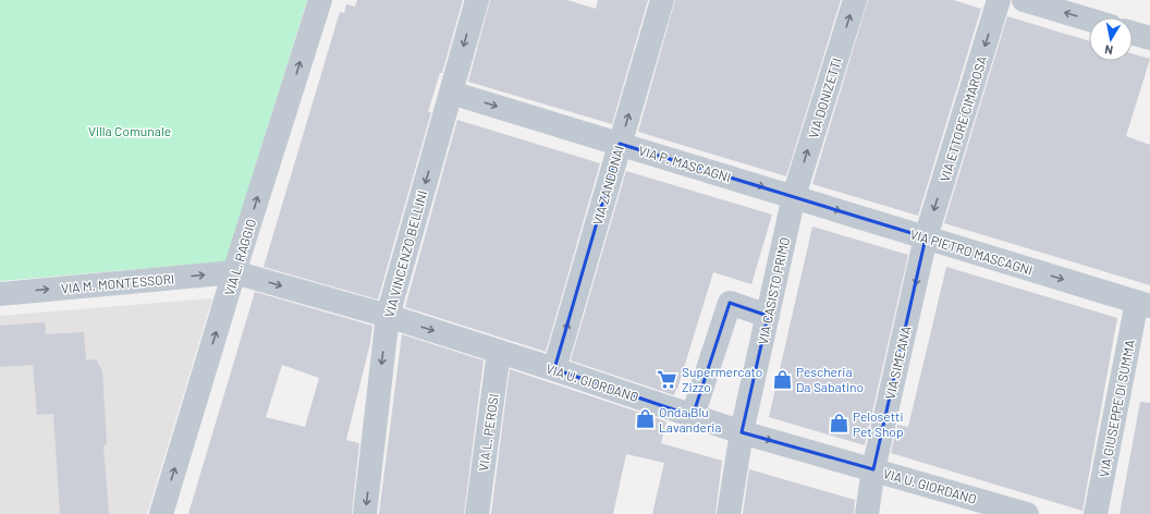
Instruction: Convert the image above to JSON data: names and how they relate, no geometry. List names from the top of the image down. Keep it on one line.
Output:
{"streets":{"street":["VIA DONIZETTI","VIA ETTORE CIMAROSA","VIA P. MASCAGNI","VIA ZANDONAI","VIA PIETRO MASCAGNI","VIA VINCENZO BELLINI","VIA L. RAGGIO","VIA M. MONTESSORI","VIA CASISTO PRIMO","VIA SIMEANA","VIA U. GIORDANO","VIA GIUSEPPE DI SUMMA","VIA L. PEROSI"]},"crossings":[["VIA DONIZETTI","VIA P. MASCAGNI"],["VIA DONIZETTI","VIA PIETRO MASCAGNI"],["VIA DONIZETTI","VIA CASISTO PRIMO"],["VIA ETTORE CIMAROSA","VIA PIETRO MASCAGNI"],["VIA ETTORE CIMAROSA","VIA SIMEANA"],["VIA P. MASCAGNI","VIA ZANDONAI"],["VIA P. MASCAGNI","VIA PIETRO MASCAGNI"],["VIA P. MASCAGNI","VIA VINCENZO BELLINI"],["VIA P. MASCAGNI","VIA CASISTO PRIMO"],["VIA ZANDONAI","VIA U. GIORDANO"],["VIA PIETRO MASCAGNI","VIA CASISTO PRIMO"],["VIA PIETRO MASCAGNI","VIA SIMEANA"],["VIA PIETRO MASCAGNI","VIA GIUSEPPE DI SUMMA"],["VIA VINCENZO BELLINI","VIA U. GIORDANO"],["VIA L. RAGGIO","VIA M. MONTESSORI"],["VIA L. RAGGIO","VIA U. GIORDANO"],["VIA M. MONTESSORI","VIA U. GIORDANO"],["VIA CASISTO PRIMO","VIA U. GIORDANO"],["VIA SIMEANA","VIA U. GIORDANO"],["VIA U. GIORDANO","VIA L. PEROSI"]],"one_way":["VIA DONIZETTI","VIA ETTORE CIMAROSA","VIA P. MASCAGNI","VIA ZANDONAI","VIA PIETRO MASCAGNI","VIA VINCENZO BELLINI","VIA L. RAGGIO","VIA M. MONTESSORI","VIA SIMEANA","VIA U. GIORDANO"],"parks":["Villa Comunale"],"places":{"supermarket":["Supermercato Zizzo"],"shop":["Pescheria Da Sabatino","Onda Blu Lavanderia","Pelosetti Pet Shop"]},"north":"bottom"}
